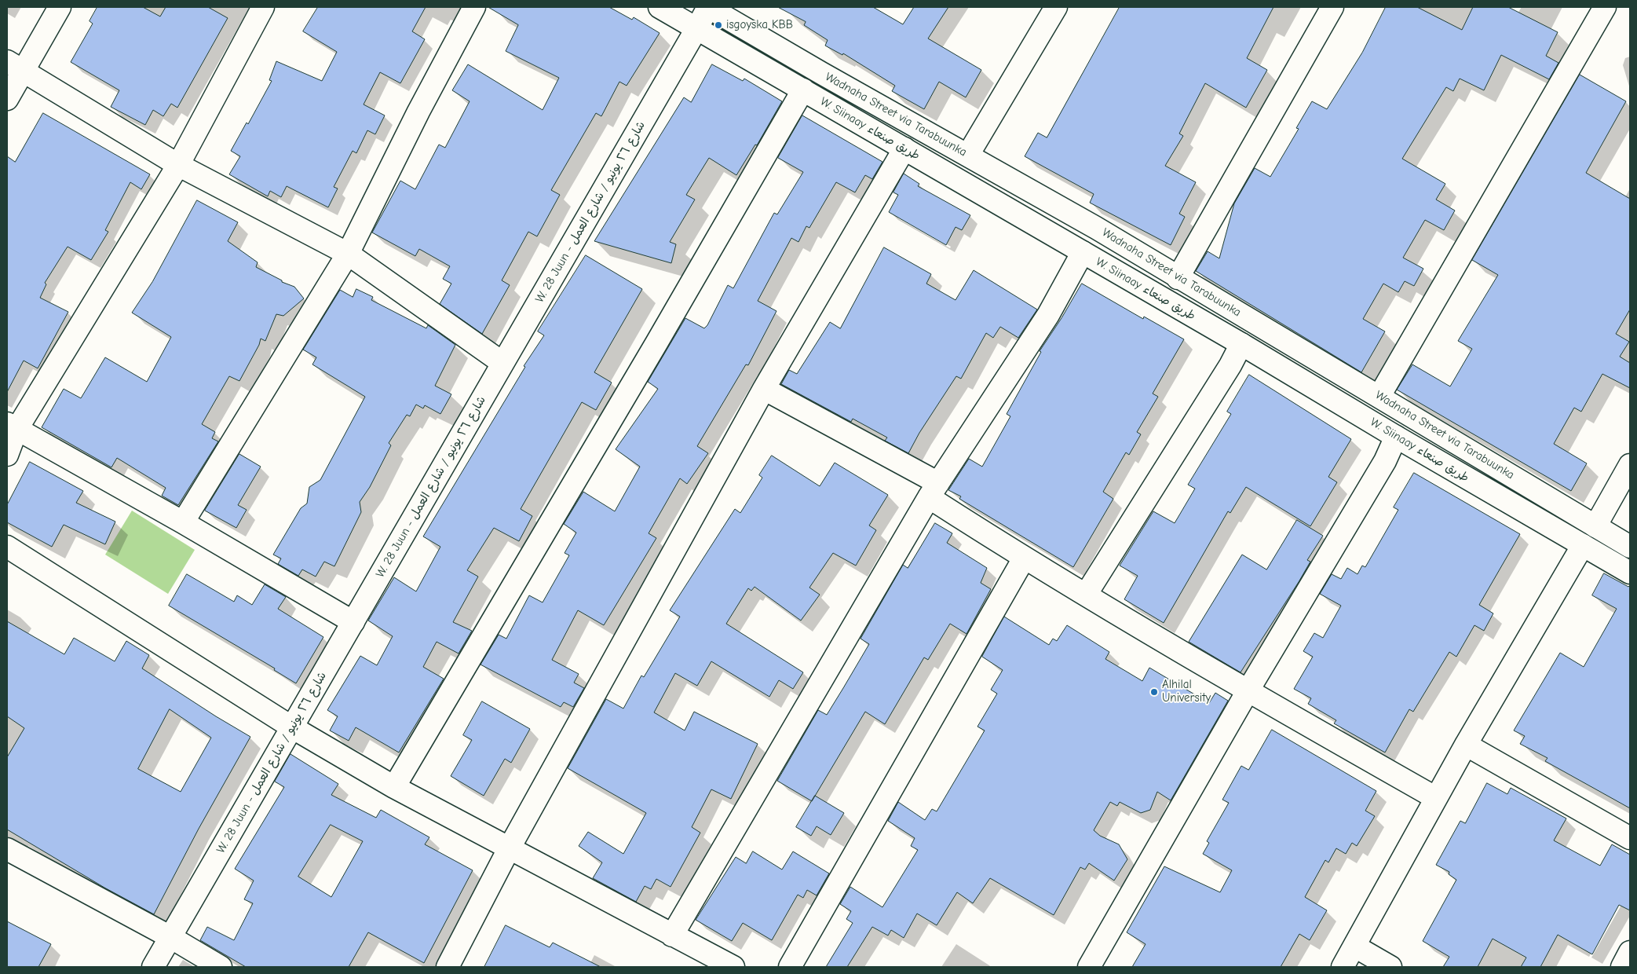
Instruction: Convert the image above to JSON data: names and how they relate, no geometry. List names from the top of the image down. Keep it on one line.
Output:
{"streets":{"street":["Wadnaha Street via Tarabuunka","W. Siinaay طريق صنعاء","W. 28 Juun - شارع ٢٦ يونيو / شارع العمل"]},"crossings":[["Wadnaha Street via Tarabuunka","W. 28 Juun - شارع ٢٦ يونيو / شارع العمل"],["W. Siinaay طريق صنعاء","W. 28 Juun - شارع ٢٦ يونيو / شارع العمل"]],"places":["isgoyska KBB","Alhilal University"]}
